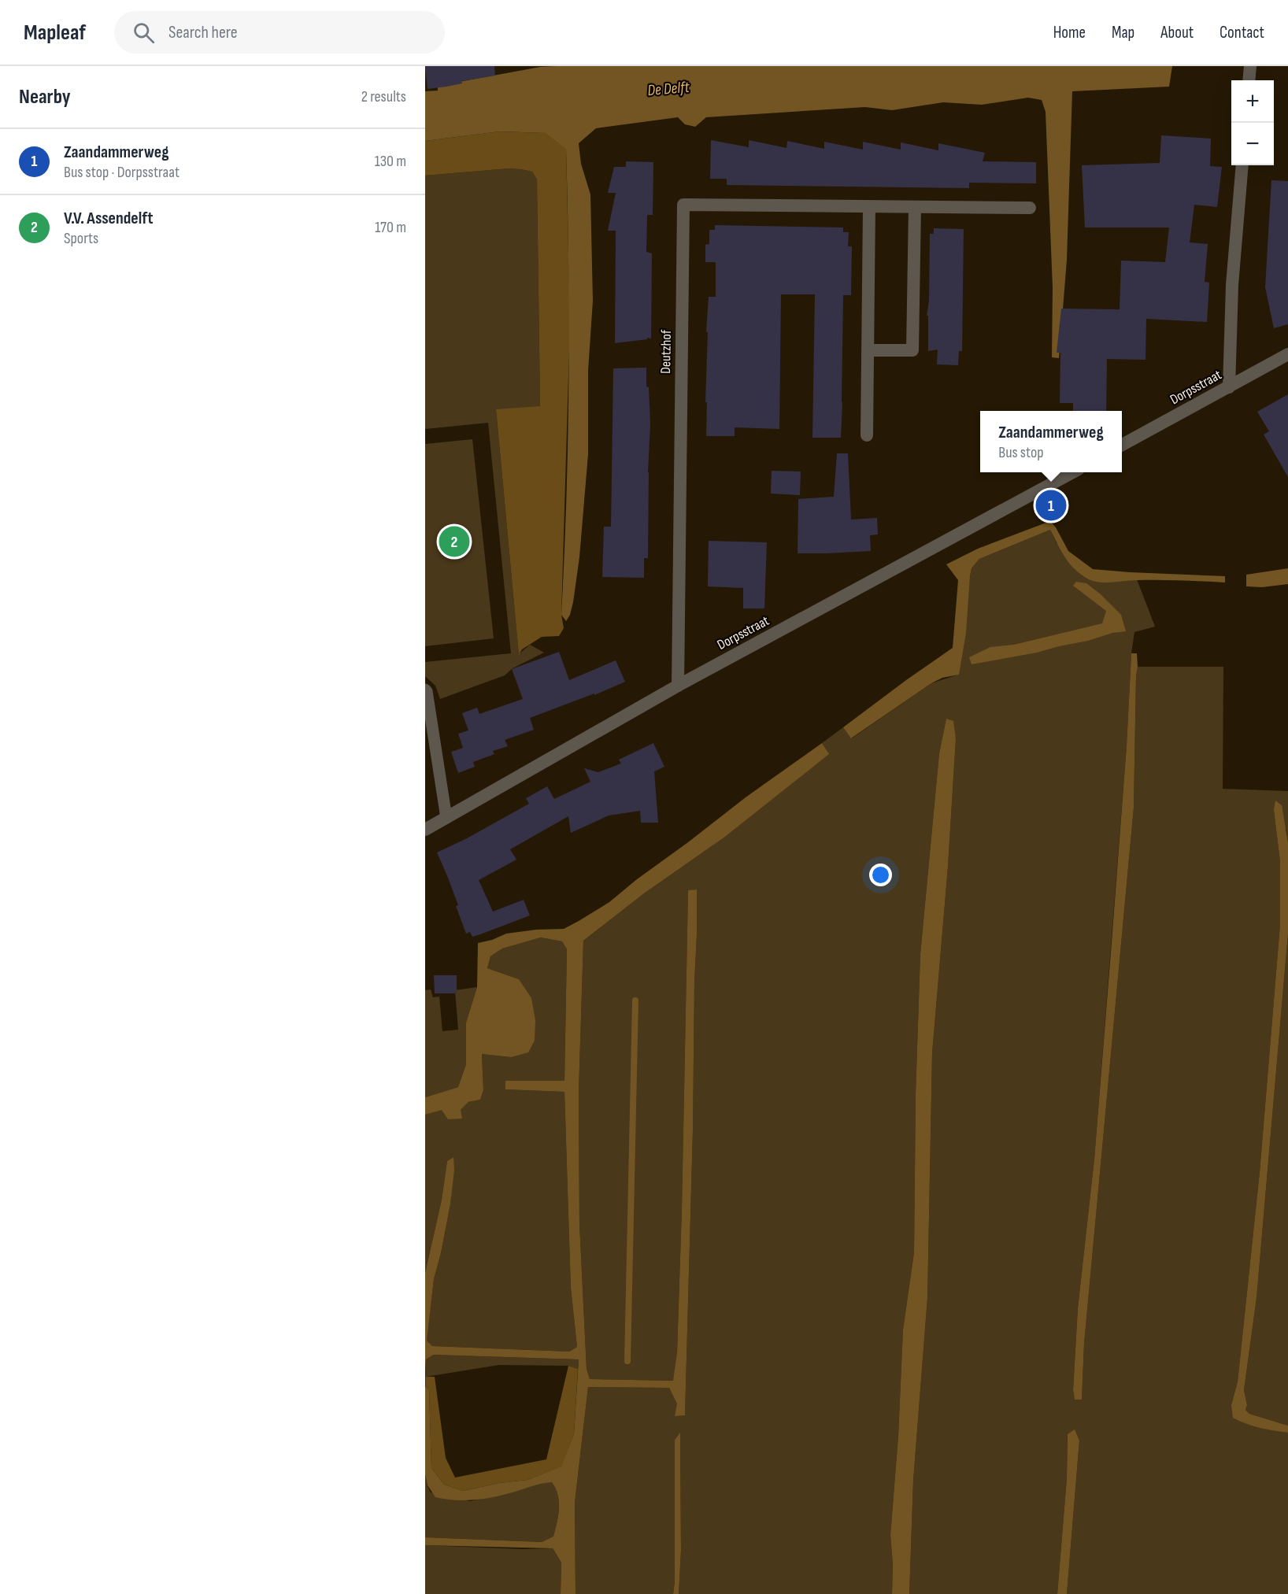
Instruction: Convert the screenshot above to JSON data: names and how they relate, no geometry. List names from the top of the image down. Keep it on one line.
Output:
{"streets":{"street":["Deutzhof","Dorpsstraat"]},"crossings":[["Deutzhof","Dorpsstraat"]],"water":["De Delft"],"page":{"header":"Mapleaf","search":"Search here","nav":["Home","Map","About","Contact"],"heading":["Nearby","2 results"],"map_buttons":["+","−"],"list":[{"mark":"1","name":"Zaandammerweg","note":"Bus stop · Dorpsstraat","value":"130 m"},{"mark":"2","name":"V.V. Assendelft","note":"Sports","value":"170 m"}],"popup":["Zaandammerweg","Bus stop"],"pins":["1","2"]}}
